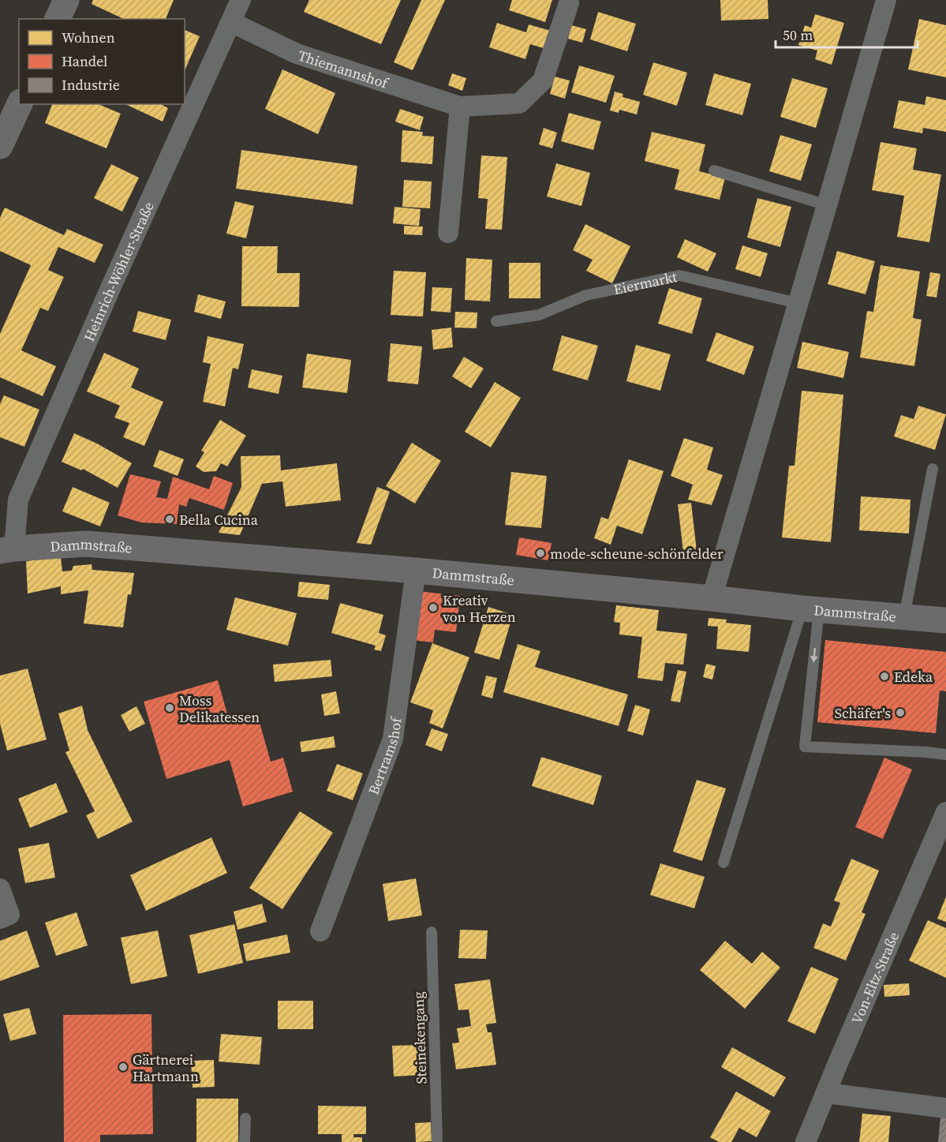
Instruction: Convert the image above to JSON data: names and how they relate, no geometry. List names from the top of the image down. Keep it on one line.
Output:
{"streets":{"main road":["Dammstraße"],"street":["Thiemannshof","Heinrich-Wöhler-Straße","Bertramshof","Von-Eltz-Straße"],"lane":["Eiermarkt","Steinekengang"]},"crossings":[["Thiemannshof","Heinrich-Wöhler-Straße"],["Heinrich-Wöhler-Straße","Dammstraße"],["Dammstraße","Bertramshof"]],"places":["Bella Cucina","mode-scheune-schönfelder","Kreativ von Herzen","Edeka","Moss Delikatessen","Schäfer's","Gärtnerei Hartmann"],"legend":["Wohnen","Handel","Industrie"],"scale_bar":"50 m"}
